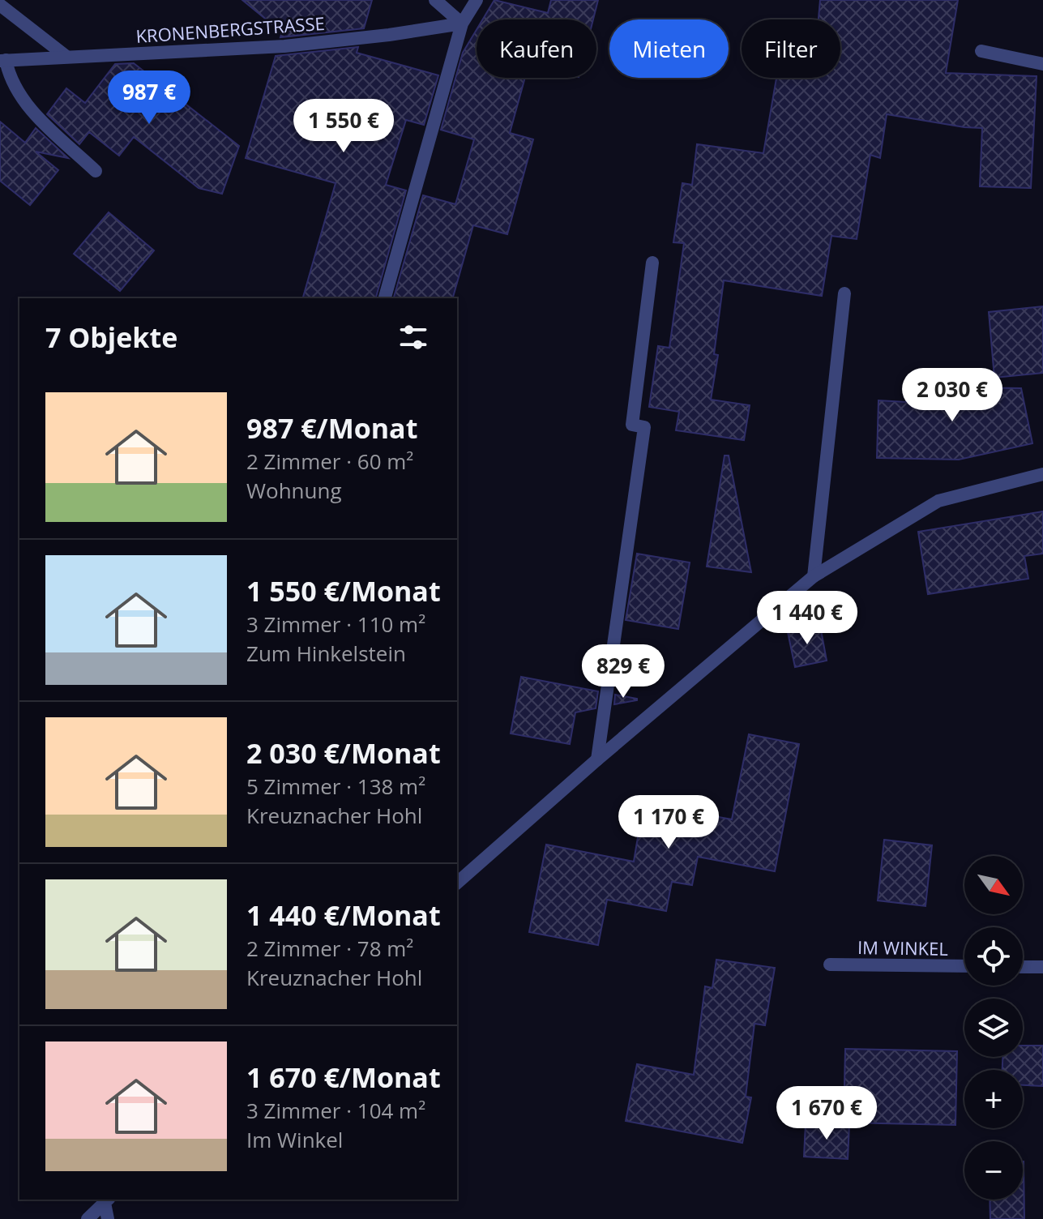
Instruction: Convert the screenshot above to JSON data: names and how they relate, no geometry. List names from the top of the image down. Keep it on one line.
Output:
{"streets":{"street":["KRONENBERGSTRASSE","IM WINKEL"]},"north":"bottom right","page":{"chip":["Kaufen","Mieten","Filter"],"price":["987 €","1 550 €","2 030 €","1 440 €","829 €","1 170 €","1 670 €"],"heading":"7 Objekte","list":[{"name":"987 €/Monat","note":"2 Zimmer · 60 m² · Wohnung"},{"name":"1 550 €/Monat","note":"3 Zimmer · 110 m² · Zum Hinkelstein"},{"name":"2 030 €/Monat","note":"5 Zimmer · 138 m² · Kreuznacher Hohl"},{"name":"1 440 €/Monat","note":"2 Zimmer · 78 m² · Kreuznacher Hohl"},{"name":"1 670 €/Monat","note":"3 Zimmer · 104 m² · Im Winkel"}],"map_buttons":["+","−"]}}
